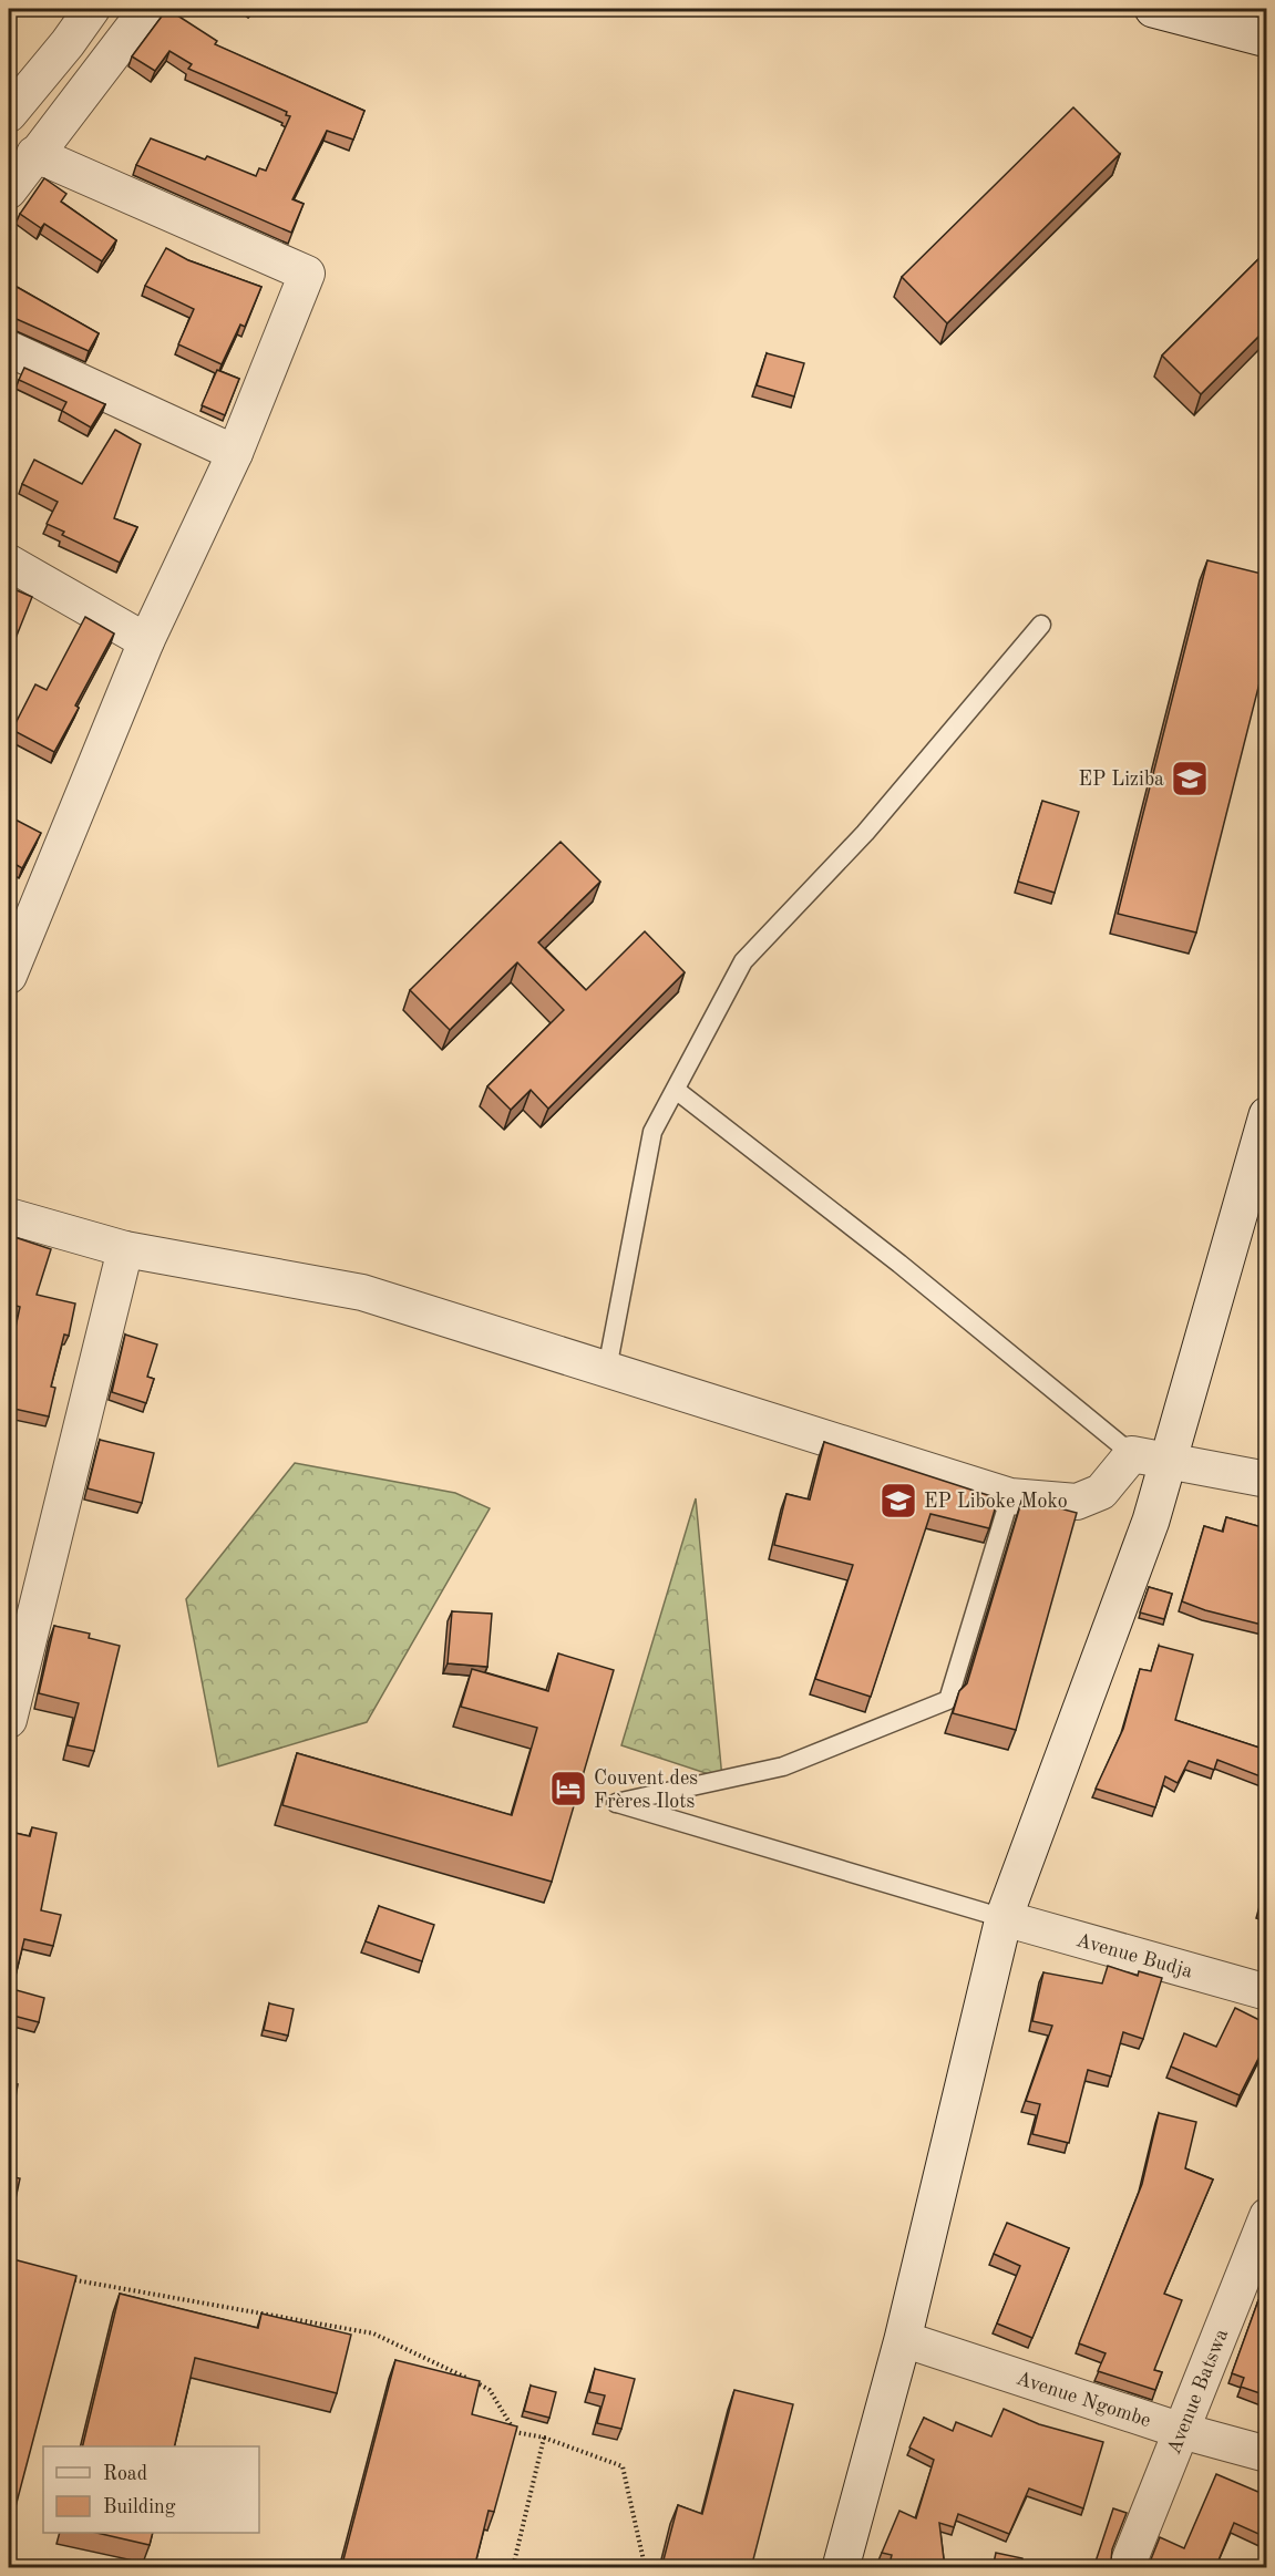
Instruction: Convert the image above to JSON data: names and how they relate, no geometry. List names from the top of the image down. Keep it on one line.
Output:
{"streets":{"street":["Avenue Budja","Avenue Batswa","Avenue Ngombe"]},"crossings":[["Avenue Batswa","Avenue Ngombe"]],"places":{"school or university":["EP Liziba","EP Liboke Moko"],"hotel":["Couvent des Frères Ilots"]},"legend":["Road","Building"]}
